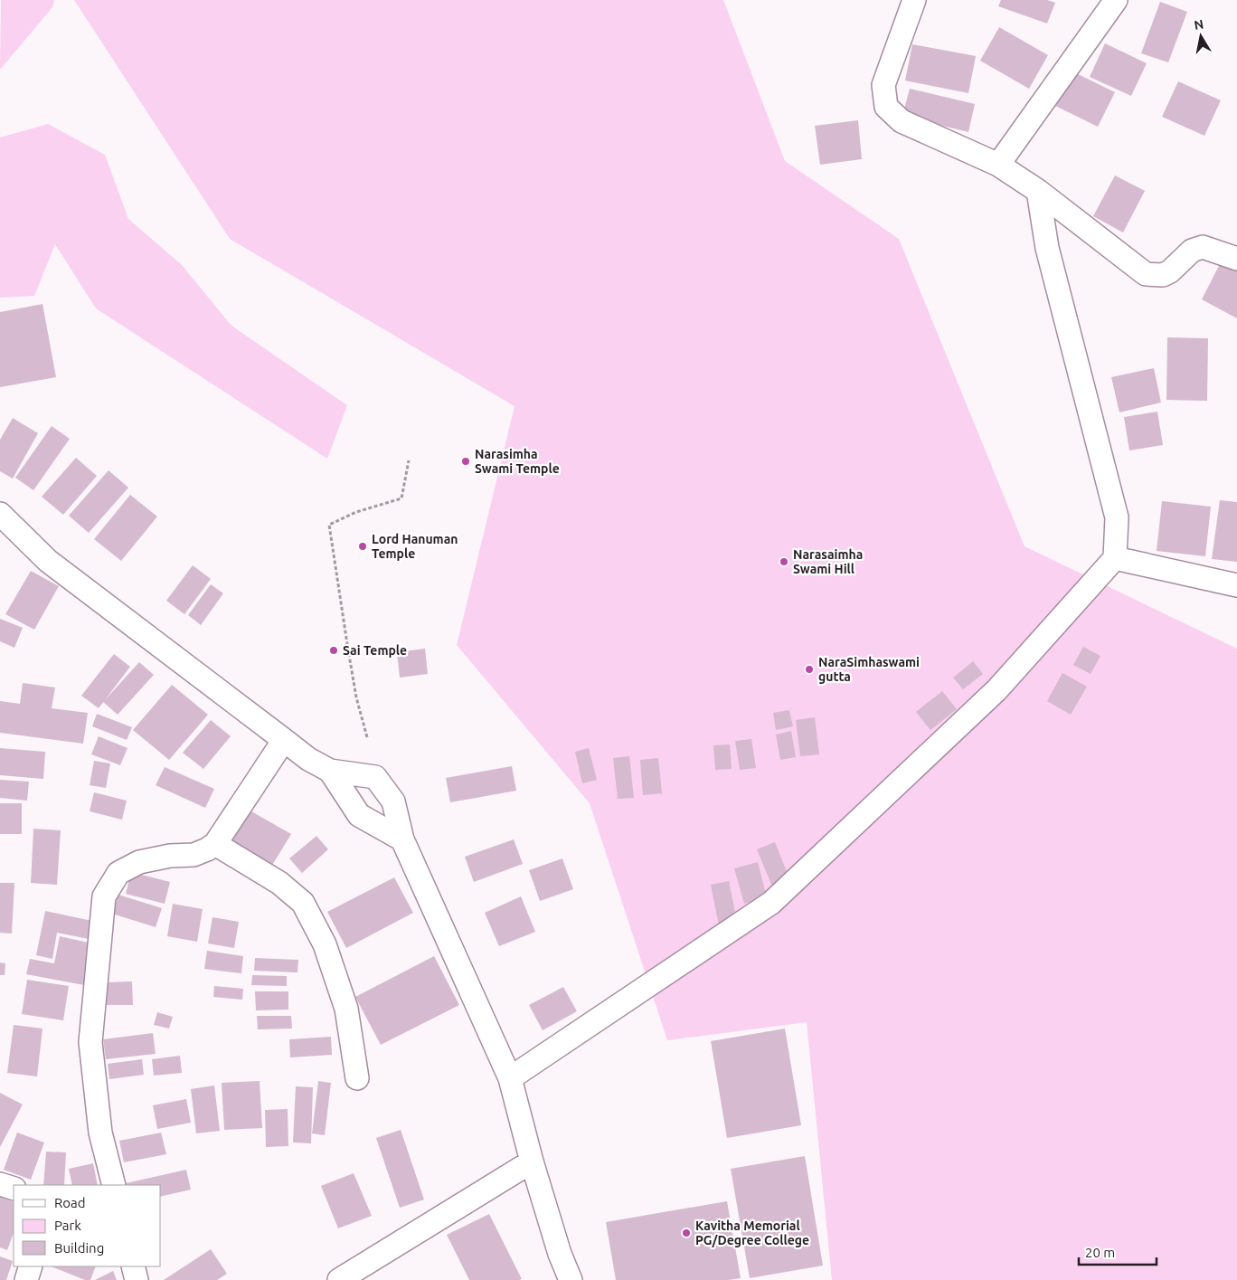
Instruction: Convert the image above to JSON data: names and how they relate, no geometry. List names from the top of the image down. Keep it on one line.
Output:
{"places":["Narasimha Swami Temple","Lord Hanuman Temple","Narasaimha Swami Hill","Sai Temple","NaraSimhaswami gutta","Kavitha Memorial PG/Degree College"],"legend":["Road","Park","Building"],"scale_bar":"20 m","north":"top"}
